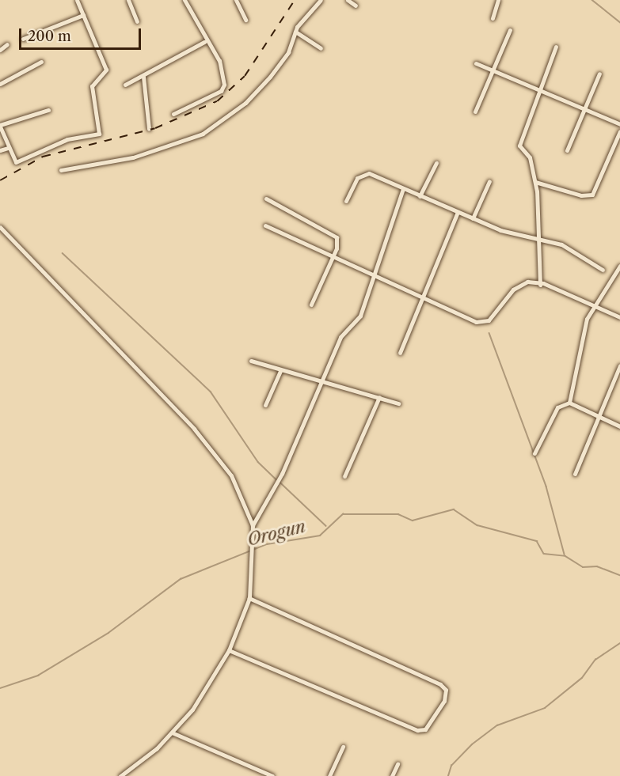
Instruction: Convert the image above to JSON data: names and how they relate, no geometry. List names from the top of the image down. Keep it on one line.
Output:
{"water":["Orogun"],"scale_bar":"200 m"}
